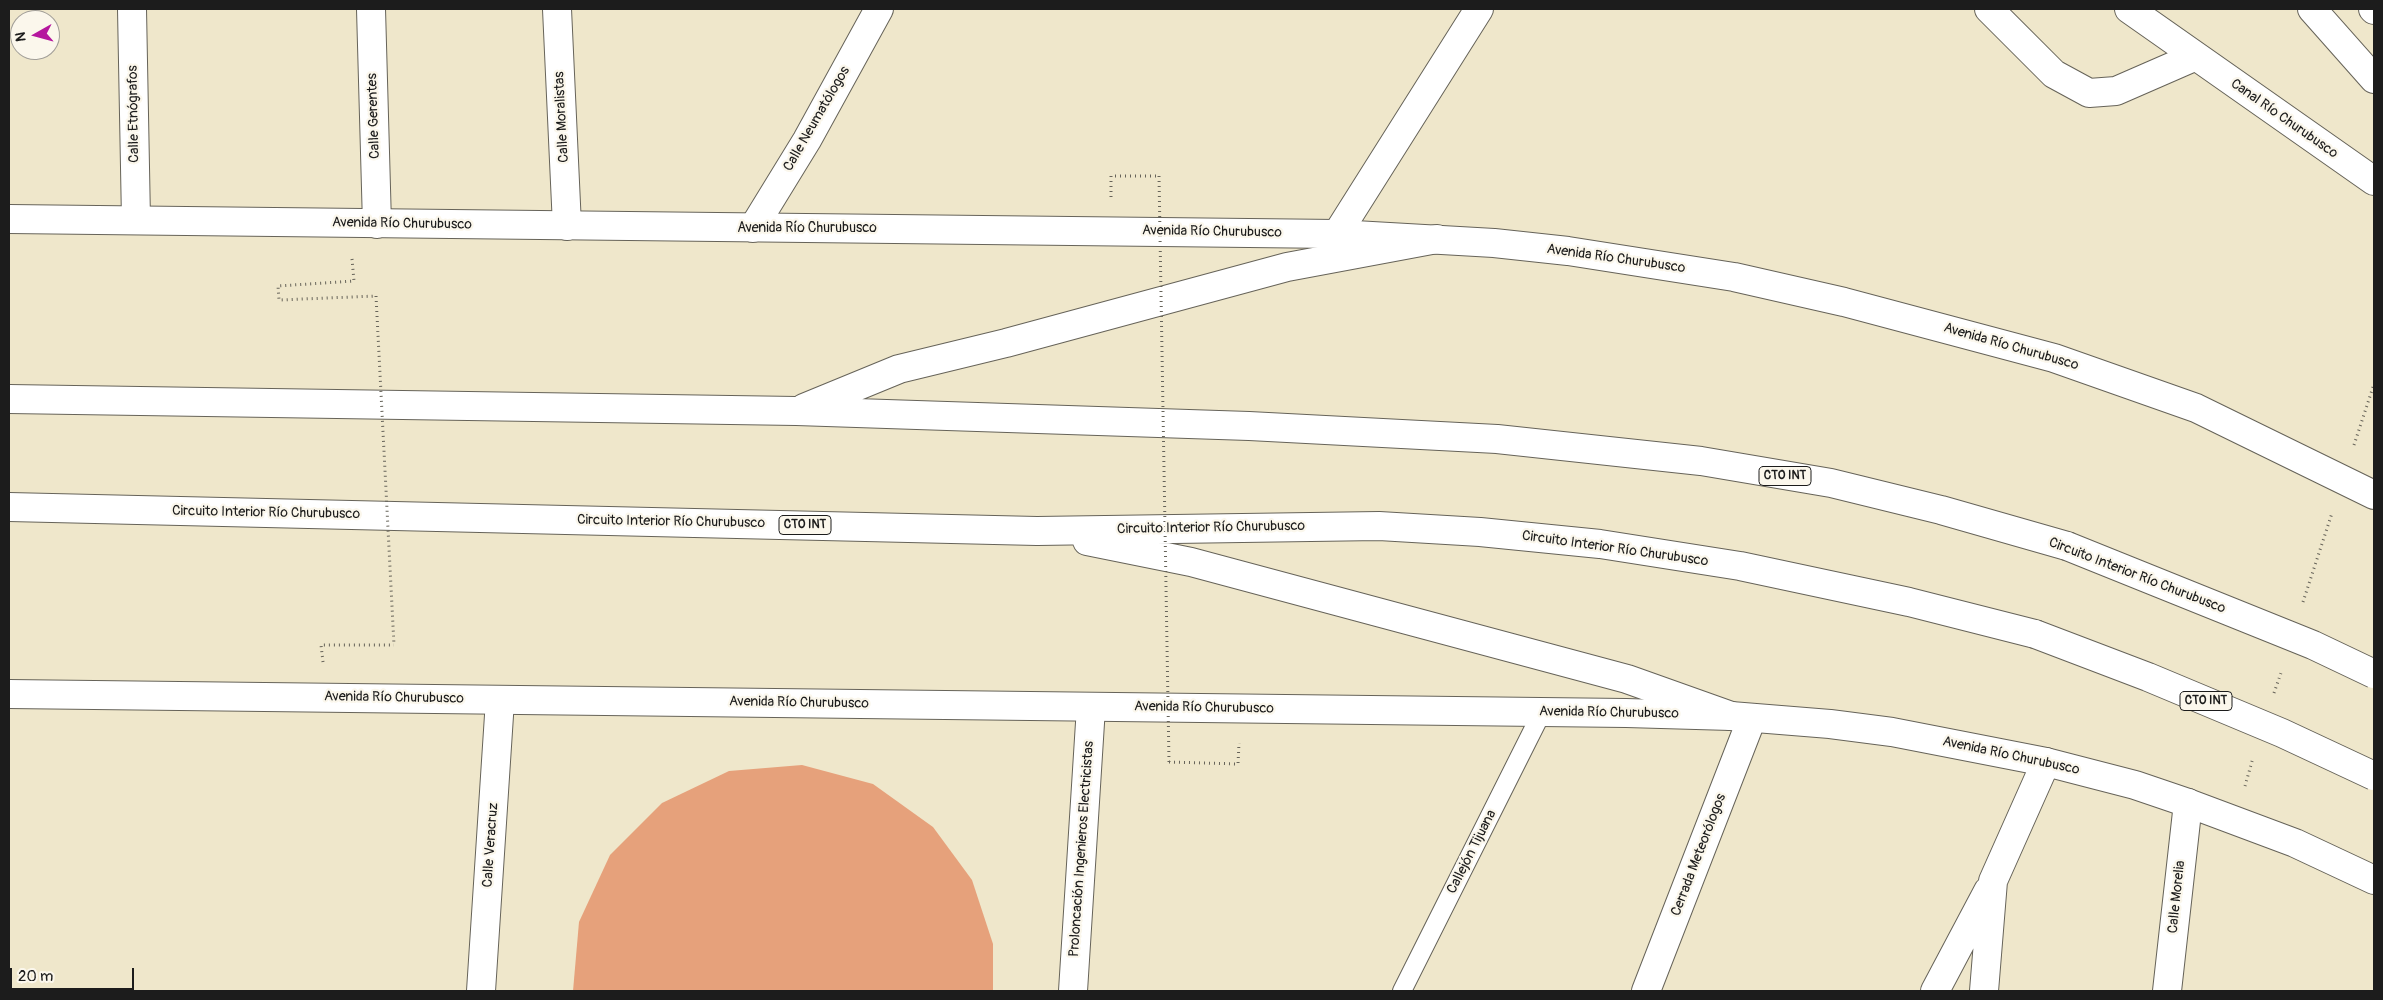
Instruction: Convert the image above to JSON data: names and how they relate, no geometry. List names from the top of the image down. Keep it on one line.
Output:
{"streets":{"main road":["Calle Etnógrafos","Calle Gerentes","Calle Moralistas","Calle Neumatólogos","Canal Río Churubusco","Avenida Río Churubusco","CTO INT","Circuito Interior Río Churubusco","Calle Veracruz","Proloncación Ingenieros Electricistas","Cerrada Meteorólogos","Calle Morelia"],"lane":["Callejón Tijuana"]},"crossings":[["Calle Etnógrafos","Avenida Río Churubusco"],["Calle Gerentes","Avenida Río Churubusco"],["Calle Moralistas","Avenida Río Churubusco"],["Calle Neumatólogos","Avenida Río Churubusco"],["Avenida Río Churubusco","Calle Veracruz"],["Avenida Río Churubusco","Proloncación Ingenieros Electricistas"],["Avenida Río Churubusco","Callejón Tijuana"],["Avenida Río Churubusco","Cerrada Meteorólogos"],["Avenida Río Churubusco","Calle Morelia"]],"scale_bar":"20 m","north":"left"}
